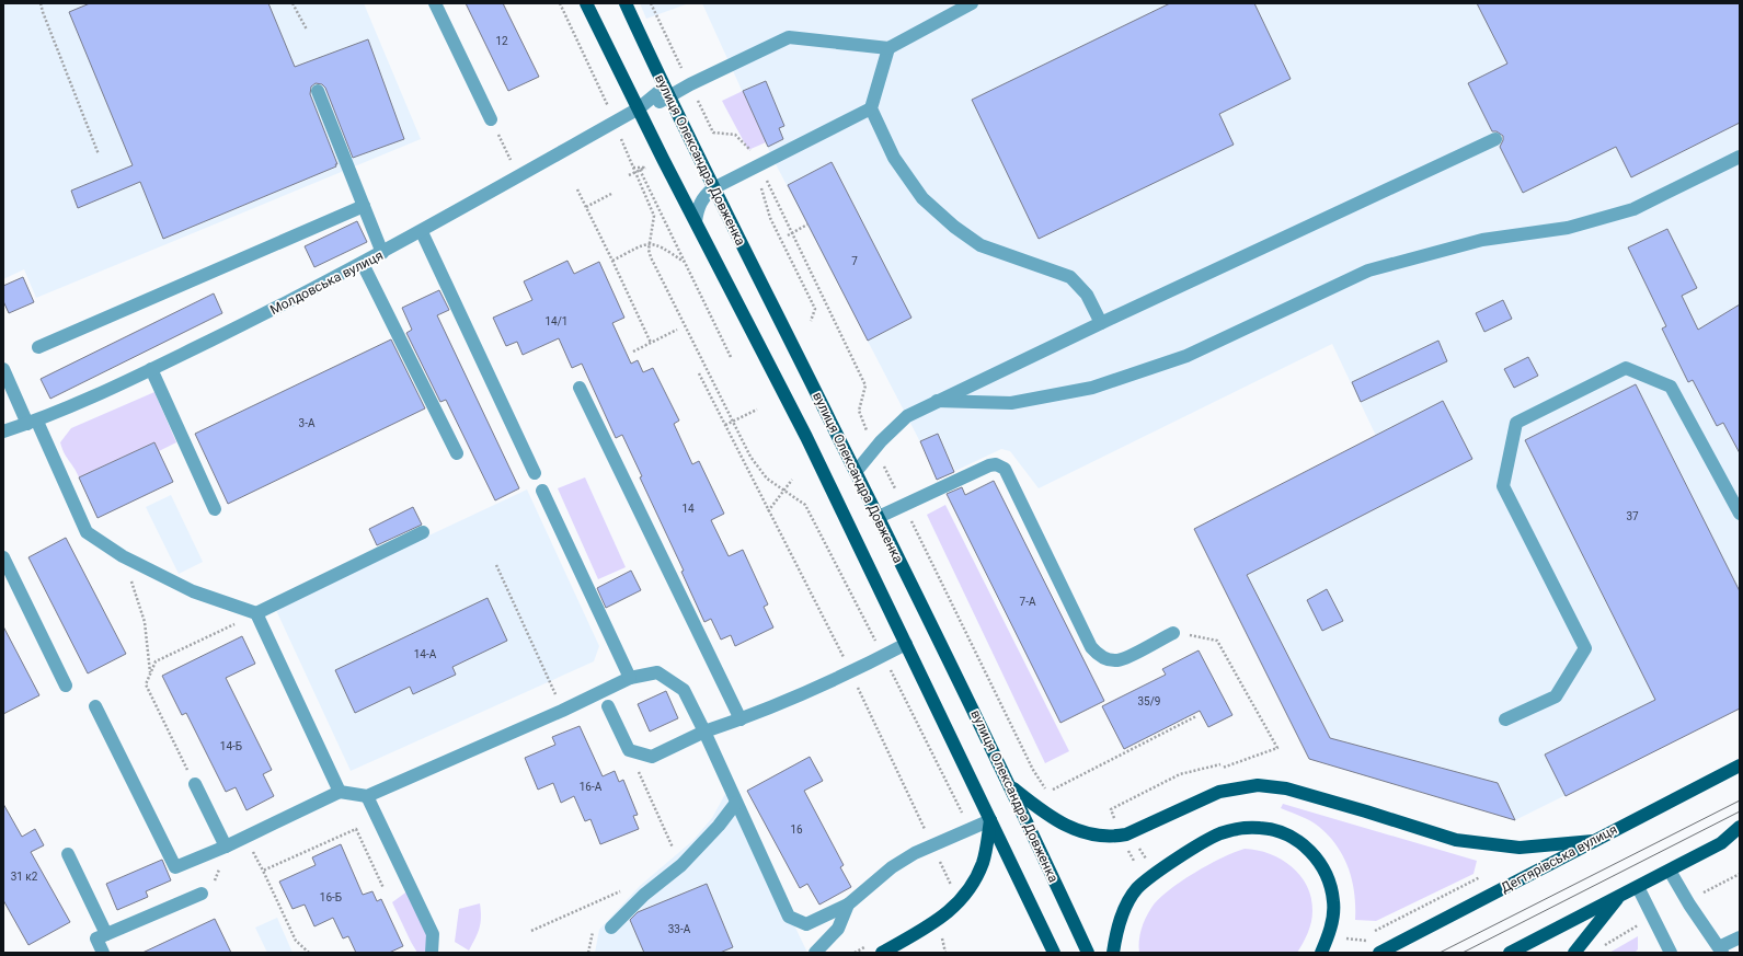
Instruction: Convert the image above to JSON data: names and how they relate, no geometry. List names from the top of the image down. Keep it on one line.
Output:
{"streets":{"main road":["вулиця Олександра Довженка","Дегтярівська вулиця"],"street":["Молдовська вулиця"]},"crossings":[["вулиця Олександра Довженка","Молдовська вулиця"]],"house_numbers":["12","7","14/1","3-А","14","37","7-А","14-А","35/9","14-Б","16-А","16","31 к2","16-Б","33-А"]}
